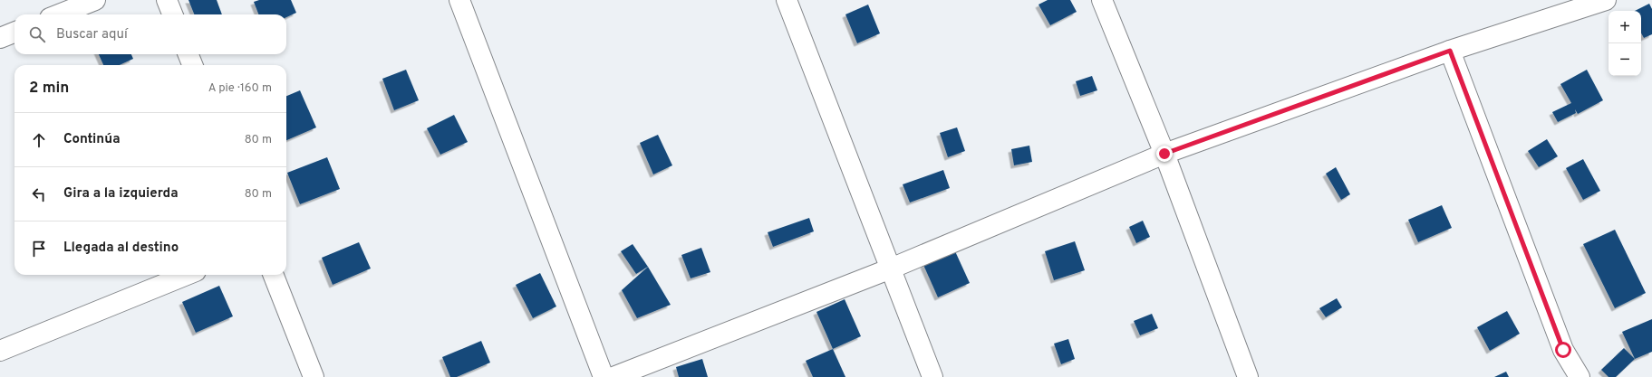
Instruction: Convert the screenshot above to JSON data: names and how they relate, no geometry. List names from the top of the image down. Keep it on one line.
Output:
{"page":{"map_buttons":["+","−"],"search":"Buscar aquí","heading":["2 min","A pie · 160 m"],"list":[["Continúa","80 m"],["Gira a la izquierda","80 m"],"Llegada al destino"]}}
